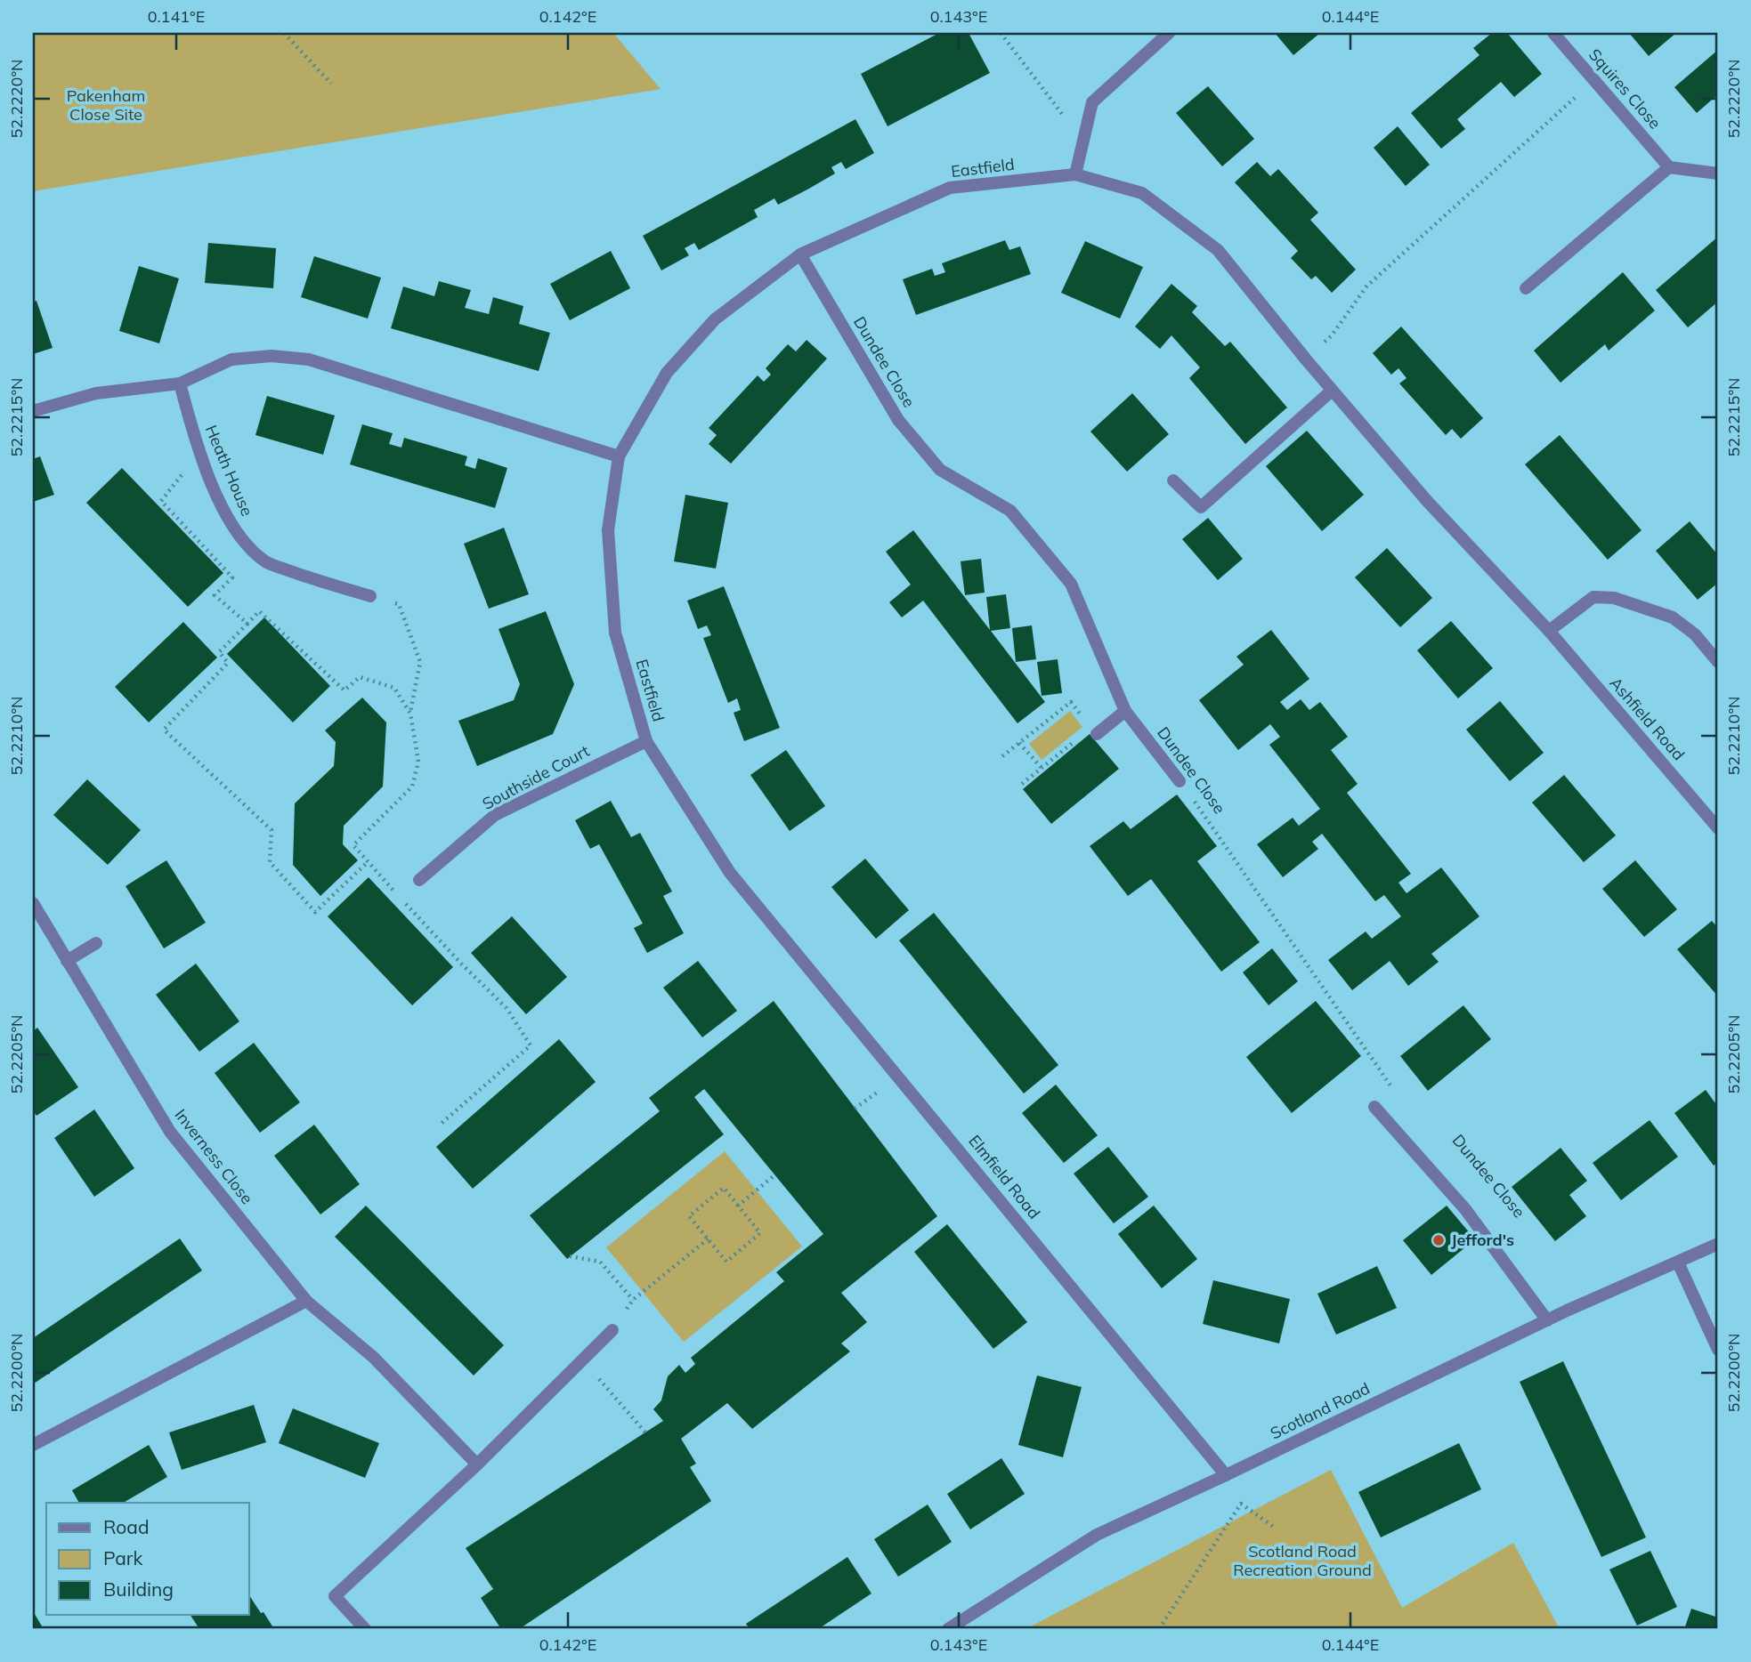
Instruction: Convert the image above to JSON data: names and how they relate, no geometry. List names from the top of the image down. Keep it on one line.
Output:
{"streets":{"street":["Squires Close","Eastfield","Dundee Close","Heath House","Ashfield Road","Southside Court","Inverness Close","Elmfield Road","Scotland Road"]},"crossings":[["Eastfield","Dundee Close"],["Eastfield","Ashfield Road"],["Eastfield","Southside Court"],["Eastfield","Elmfield Road"],["Elmfield Road","Scotland Road"]],"parks":["Pakenham Close Site","Scotland Road Recreation Ground"],"places":["Jefford's"],"legend":["Road","Park","Building"],"coordinates":["0.141°E","0.142°E","0.143°E","0.144°E","52.2220°N","52.2215°N","52.2210°N","52.2205°N","52.2200°N"]}
